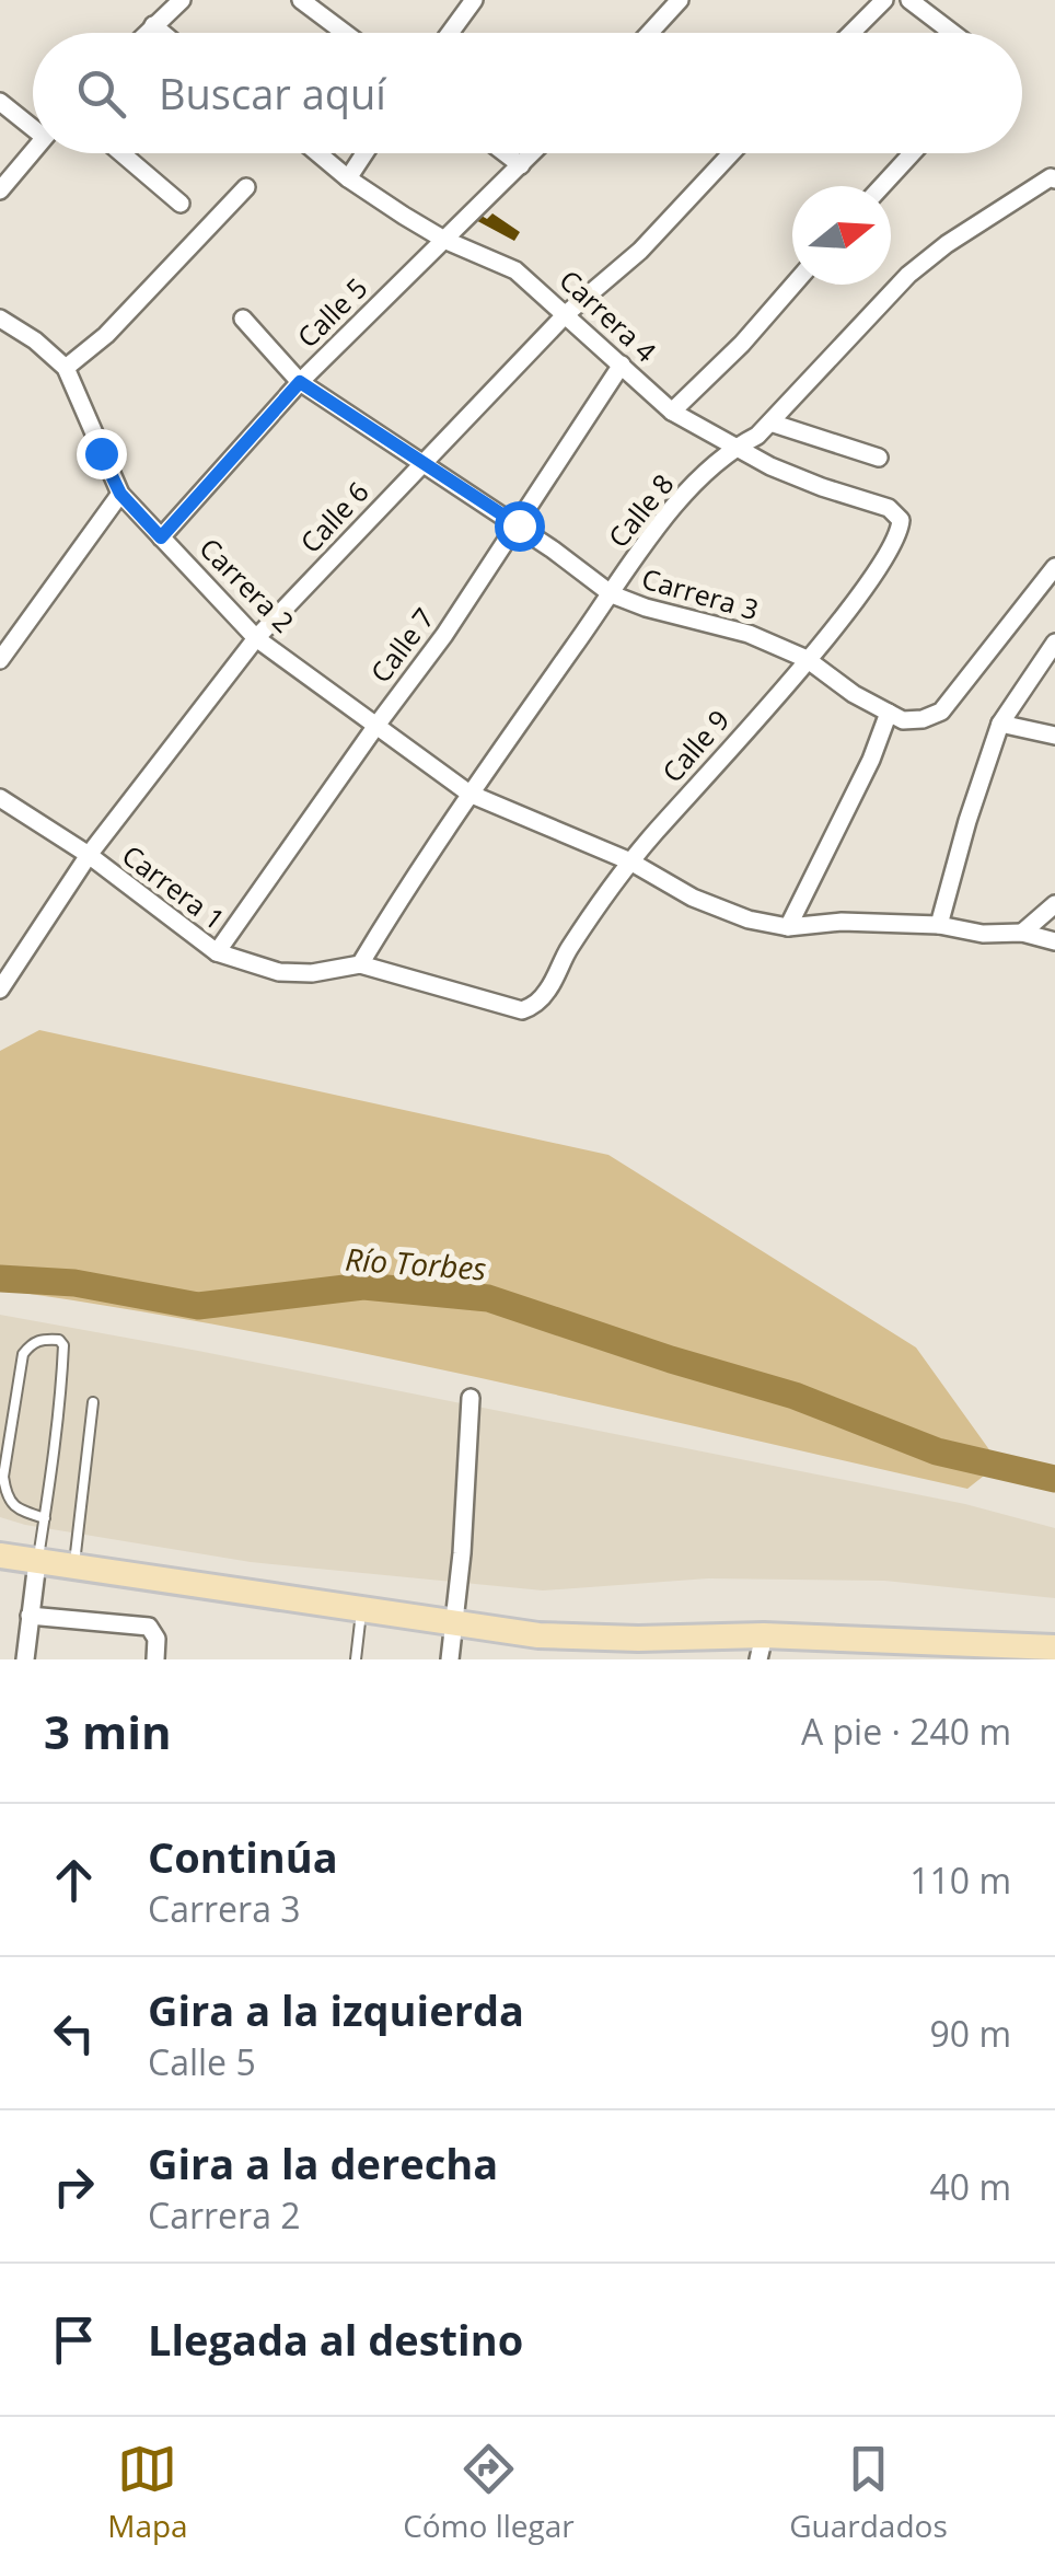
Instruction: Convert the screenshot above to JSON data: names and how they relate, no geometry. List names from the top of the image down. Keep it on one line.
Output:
{"streets":{"street":["Calle 5","Carrera 4","Calle 8","Calle 6","Carrera 2","Carrera 3","Calle 7","Calle 9","Carrera 1"]},"crossings":[["Calle 5","Carrera 4"],["Calle 5","Carrera 2"],["Calle 5","Carrera 3"],["Carrera 4","Calle 8"],["Carrera 4","Calle 6"],["Carrera 4","Calle 7"],["Carrera 4","Calle 9"],["Calle 8","Carrera 2"],["Calle 8","Carrera 3"],["Calle 8","Carrera 1"],["Calle 6","Carrera 2"],["Calle 6","Carrera 3"],["Calle 6","Carrera 1"],["Carrera 2","Calle 7"],["Carrera 2","Calle 9"],["Carrera 3","Calle 7"],["Carrera 3","Calle 9"],["Calle 7","Carrera 1"],["Calle 9","Carrera 1"]],"water":["Río Torbes"],"north":"right","page":{"search":"Buscar aquí","heading":["3 min","A pie · 240 m"],"list":[["Continúa","Carrera 3","110 m"],["Gira a la izquierda","Calle 5","90 m"],["Gira a la derecha","Carrera 2","40 m"],"Llegada al destino"],"nav":["Mapa","Cómo llegar","Guardados"]}}
